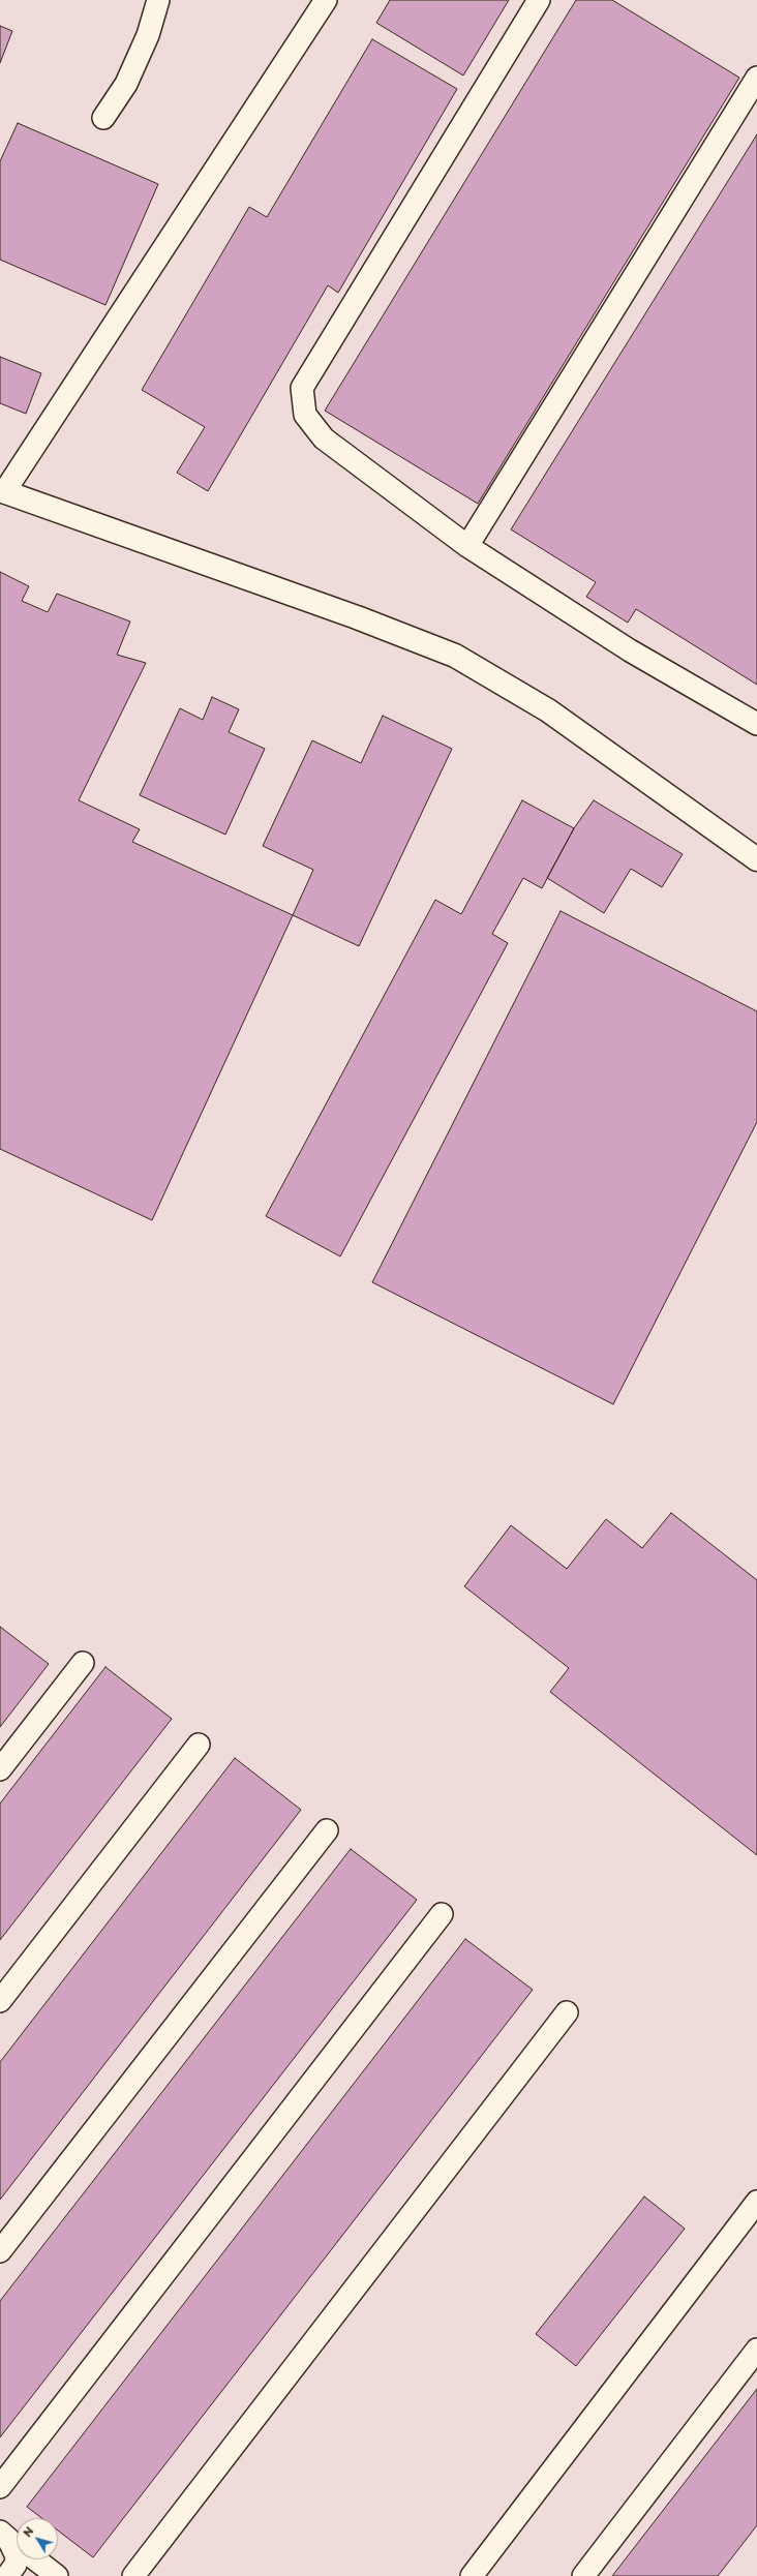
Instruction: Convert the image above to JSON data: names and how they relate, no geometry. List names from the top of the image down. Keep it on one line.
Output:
{"north":"top left"}
